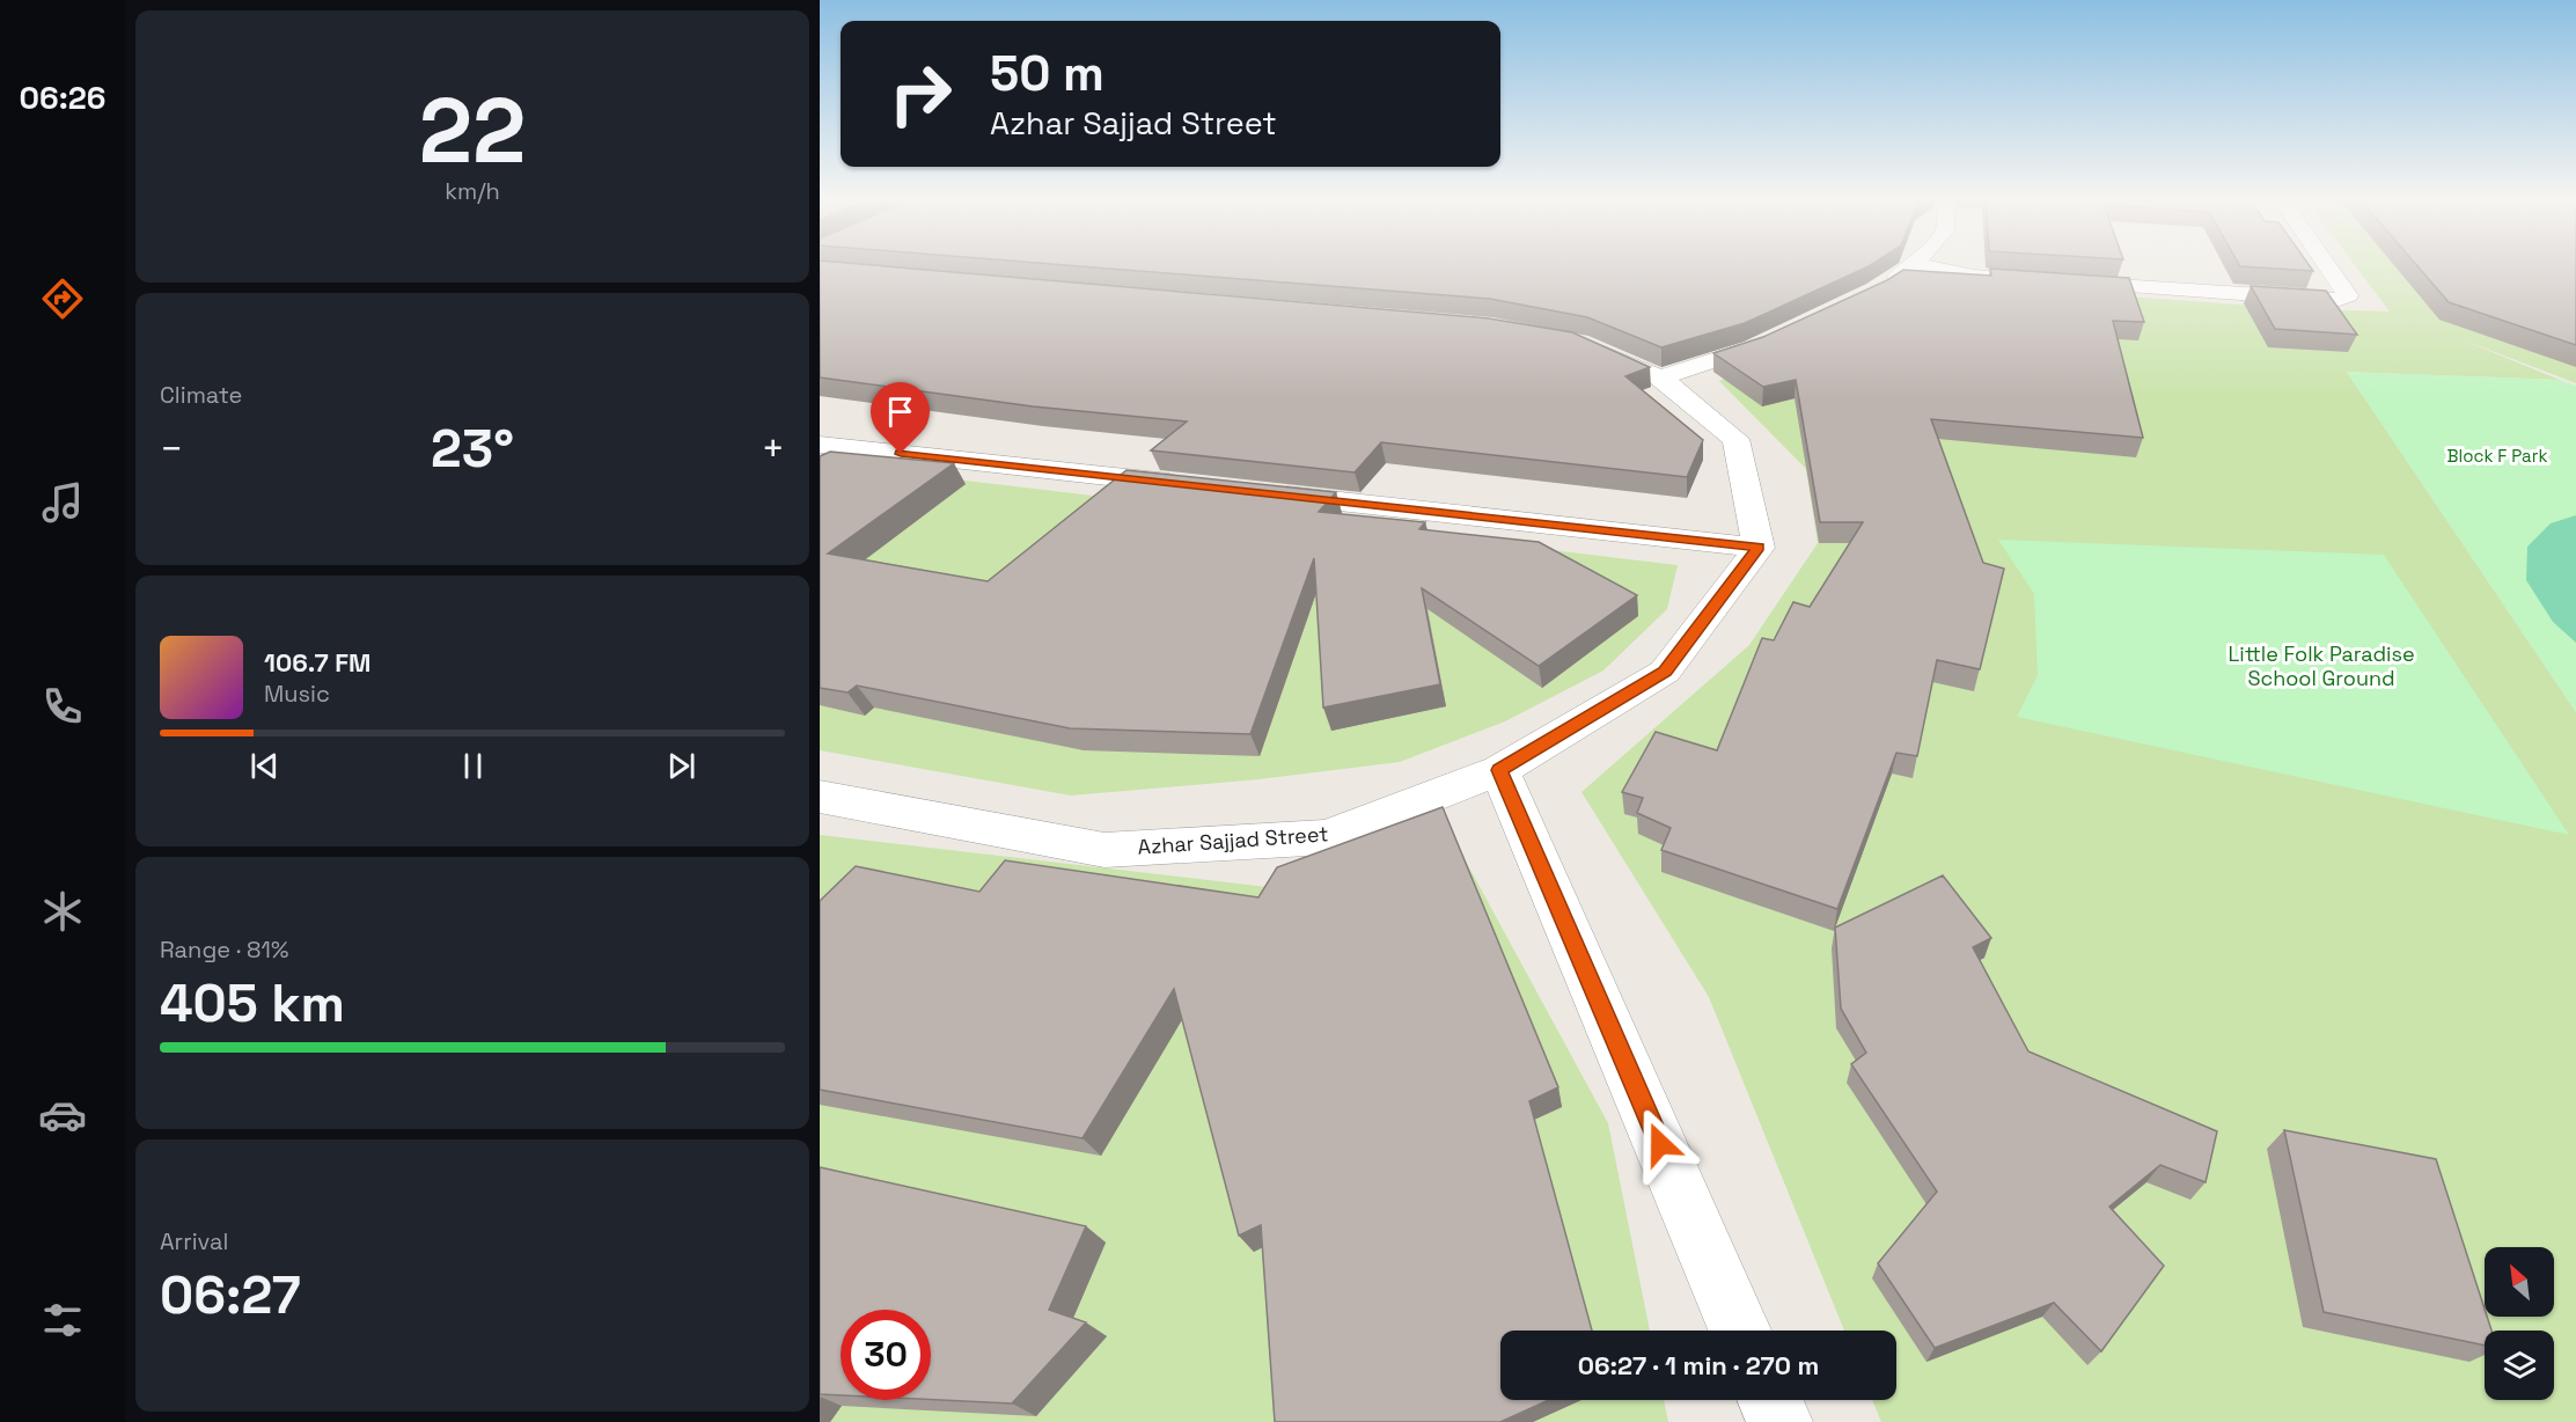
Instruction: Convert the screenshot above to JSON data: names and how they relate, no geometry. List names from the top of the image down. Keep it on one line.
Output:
{"streets":{"street":["Azhar Sajjad Street"]},"parks":["Block F Park","Little Folk Paradise School Ground"],"north":"top left","page":{"tabs":"06:26","tile":[["22","km/h"],"Climate",["Range · 81%","405 km"],["Arrival","06:27"]],"turn":["50 m","Azhar Sajjad Street"],"heat":["−","23°","+"],"song":["106.7 FM","Music"],"limit":"30","trip":"06:27 · 1 min · 270 m"}}
